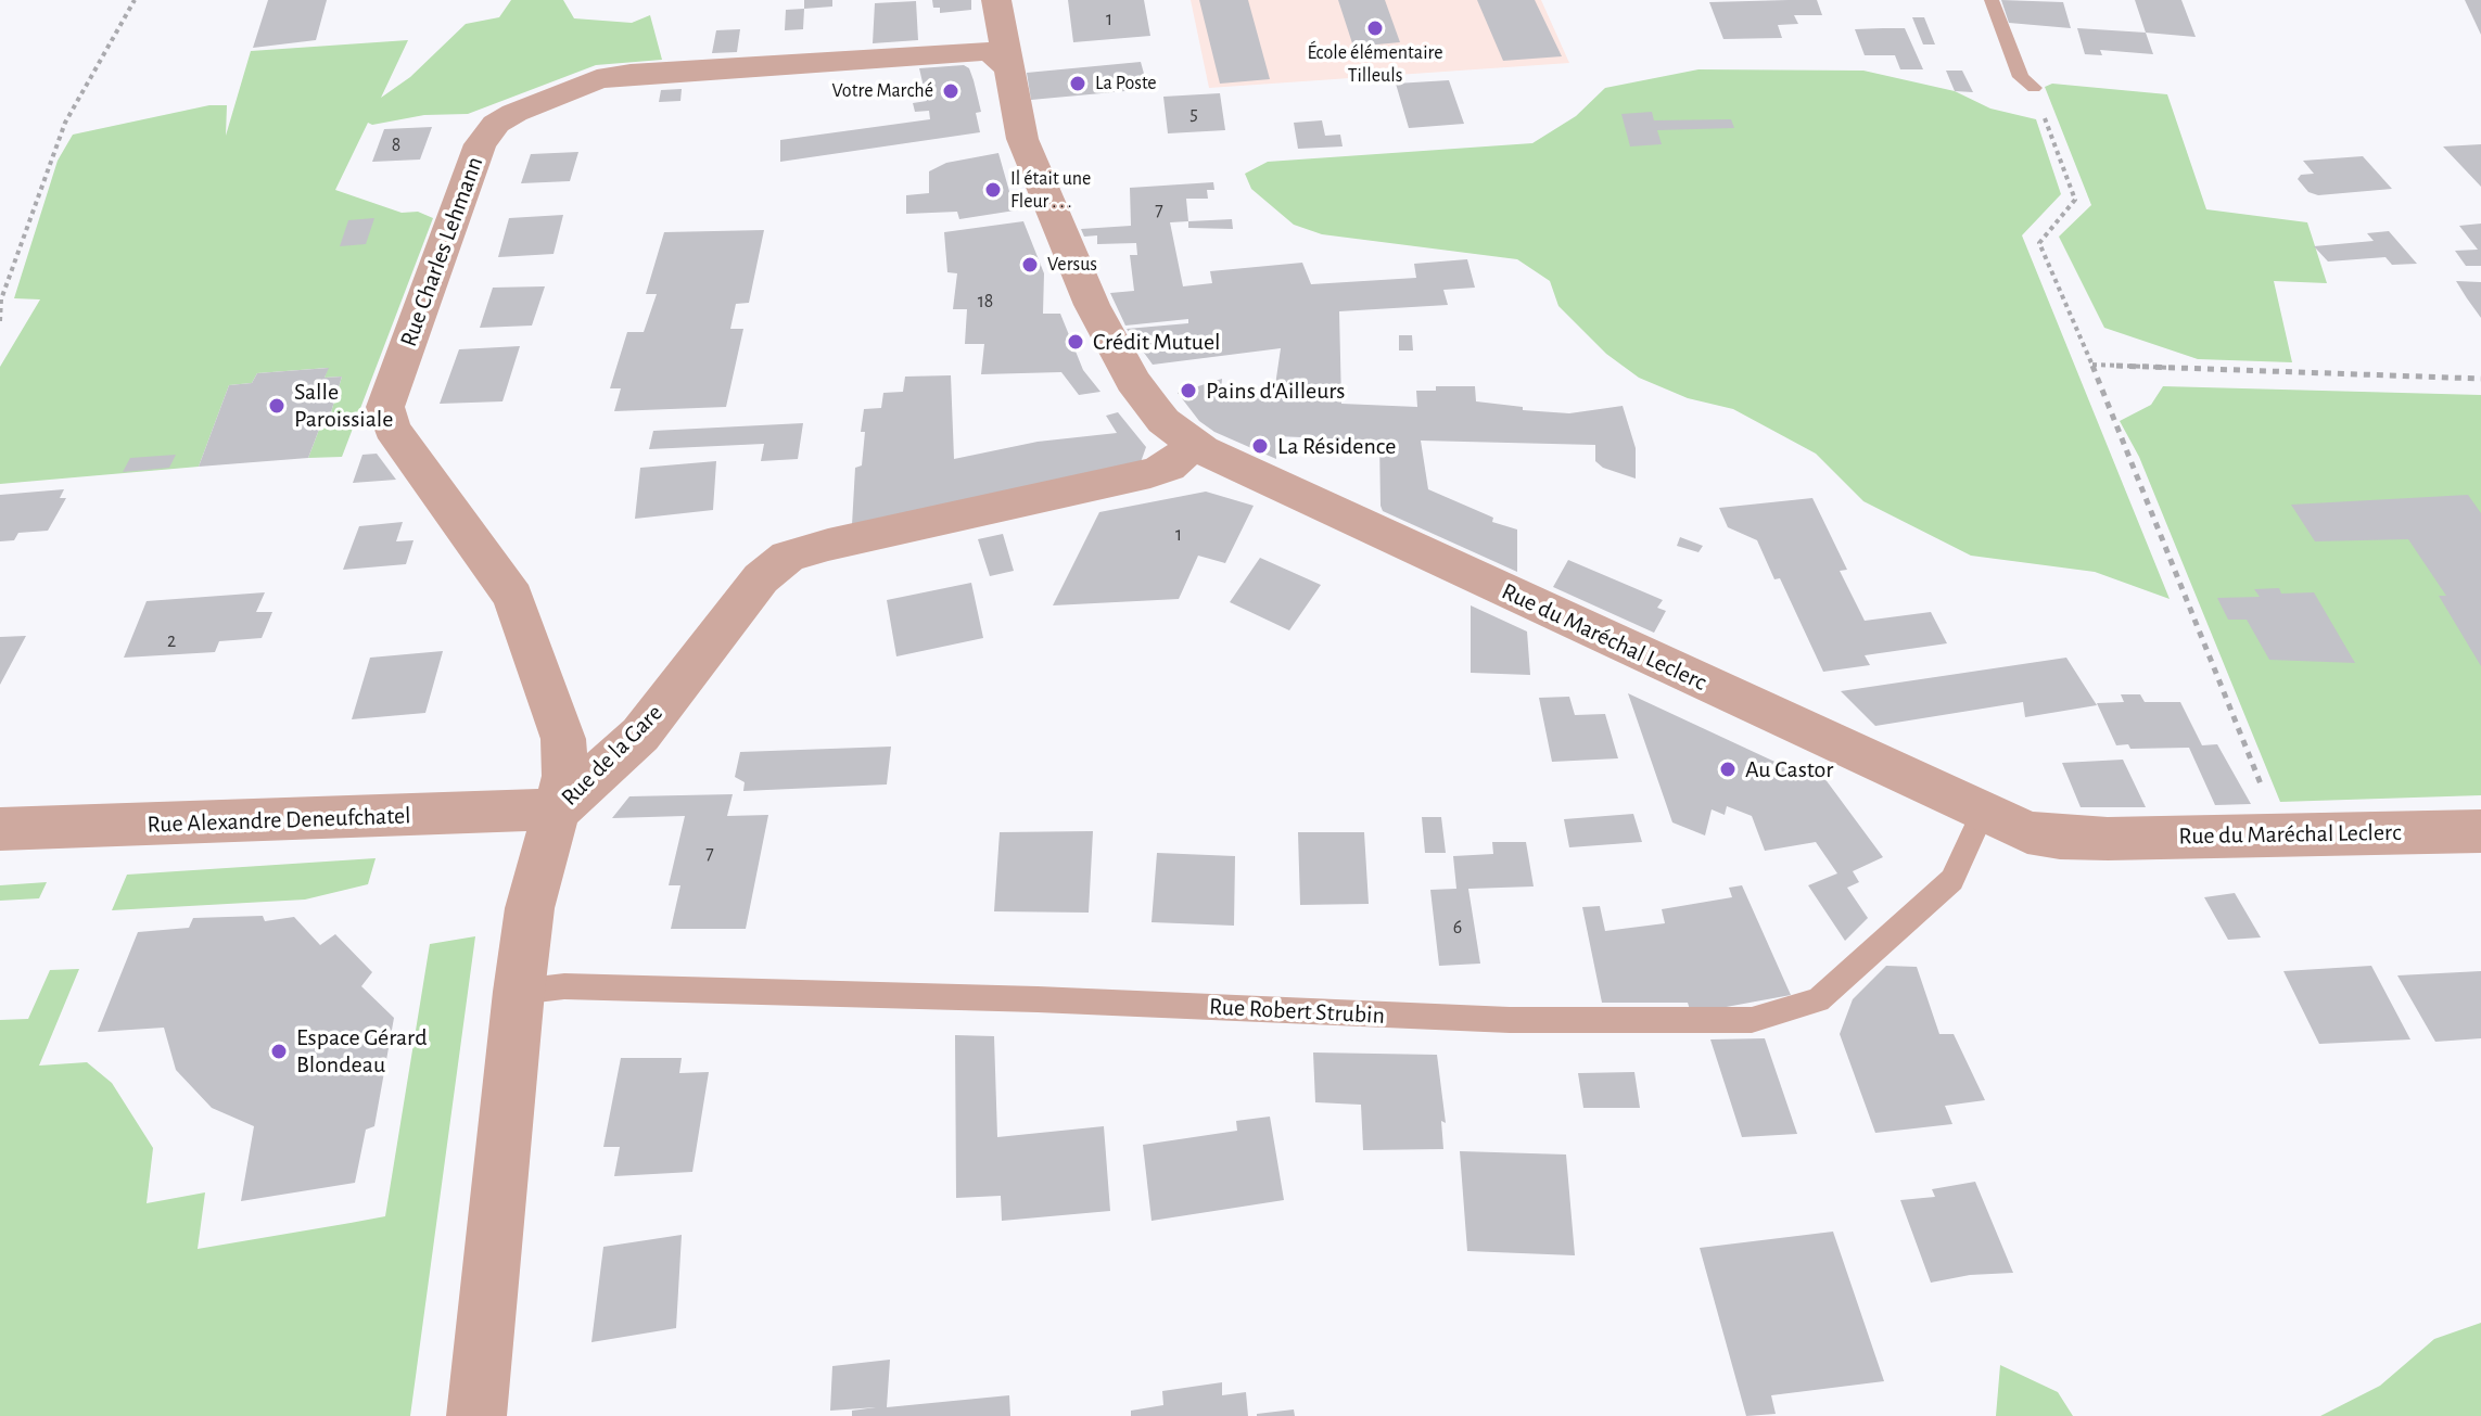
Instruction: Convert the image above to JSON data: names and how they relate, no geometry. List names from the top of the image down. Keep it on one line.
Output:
{"streets":{"street":["Rue Charles Lehmann","Rue du Maréchal Leclerc","Rue de la Gare","Rue Alexandre Deneufchatel"],"lane":["Rue Robert Strubin"]},"crossings":[["Rue Charles Lehmann","Rue du Maréchal Leclerc"],["Rue Charles Lehmann","Rue de la Gare"],["Rue Charles Lehmann","Rue Alexandre Deneufchatel"],["Rue du Maréchal Leclerc","Rue de la Gare"],["Rue du Maréchal Leclerc","Rue Robert Strubin"],["Rue de la Gare","Rue Alexandre Deneufchatel"],["Rue de la Gare","Rue Robert Strubin"]],"places":["École élémentaire Tilleuls","La Poste","Votre Marché","Il était une Fleur . . .","Versus","Crédit Mutuel","Pains d'Ailleurs","Salle Paroissiale","La Résidence","Au Castor","Espace Gérard Blondeau"],"house_numbers":["1","5","8","7","18","1","2","7","6"]}
